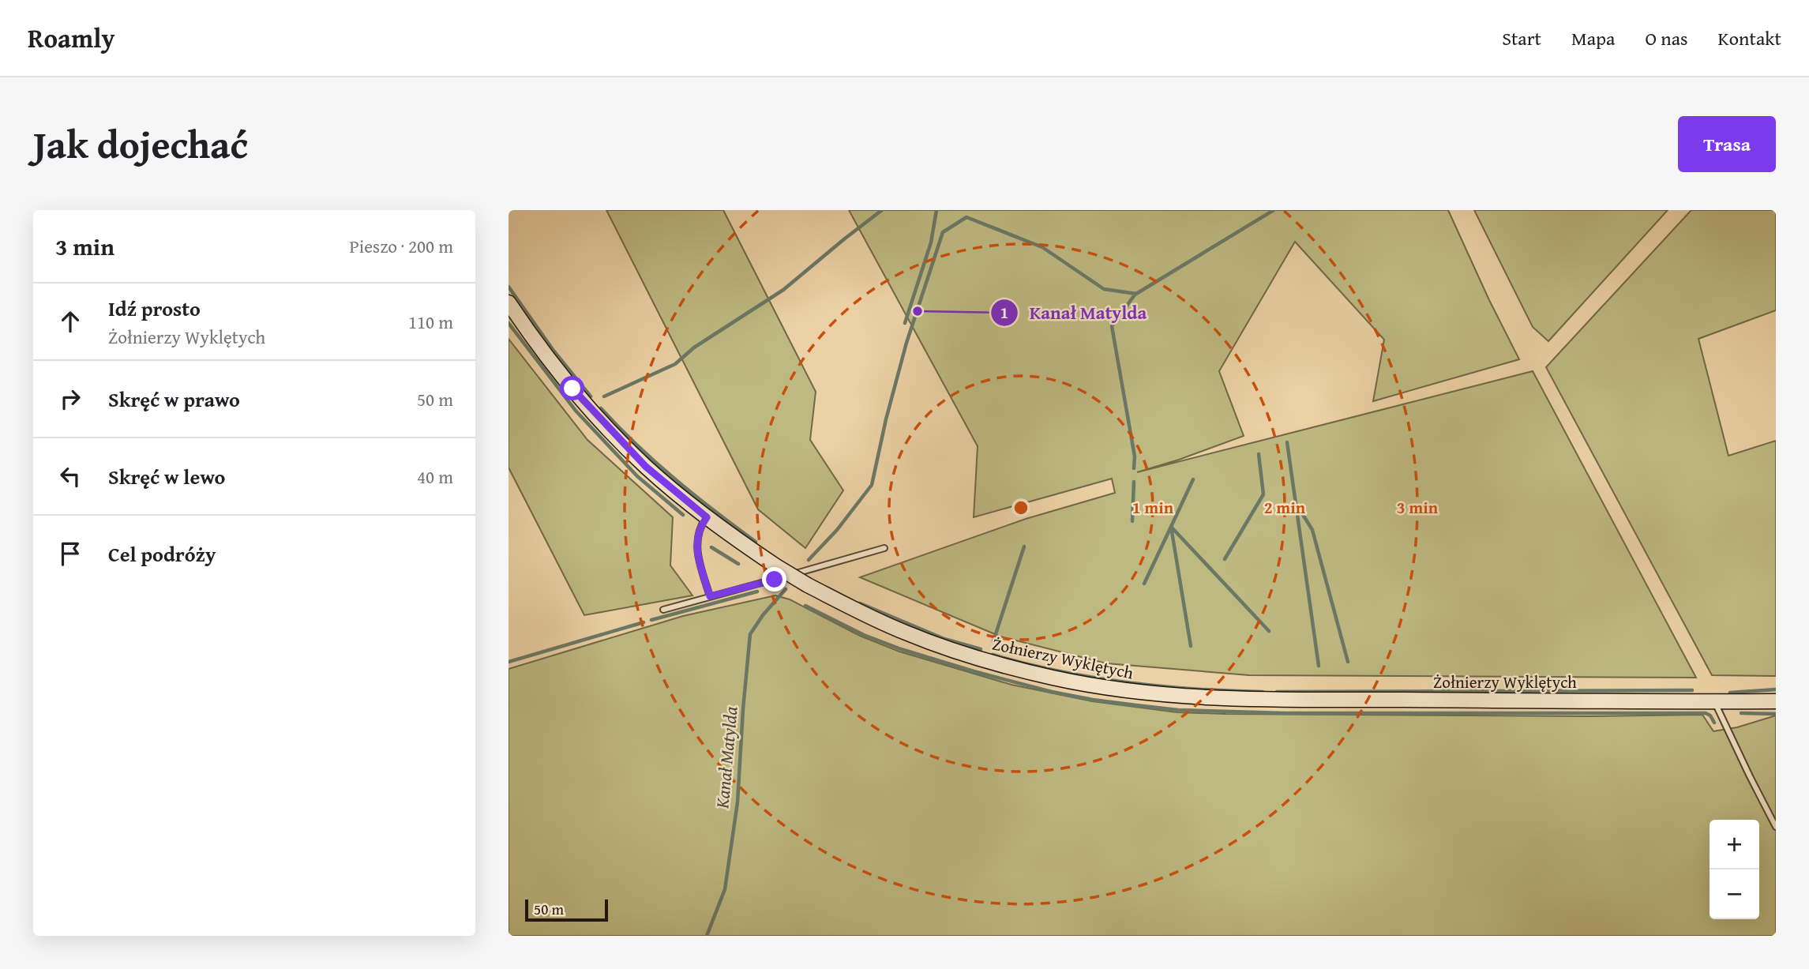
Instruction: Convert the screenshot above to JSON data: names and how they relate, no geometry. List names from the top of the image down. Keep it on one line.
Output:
{"streets":{"main road":["Żołnierzy Wyklętych"]},"water":["Kanał Matylda"],"places":["Kanał Matylda"],"scale_bar":"50 m","page":{"header":"Roamly","nav":["Start","Mapa","O nas","Kontakt"],"title":"Jak dojechać","buttons":"Trasa","heading":["3 min","Pieszo · 200 m"],"list":[["Idź prosto","Żołnierzy Wyklętych","110 m"],["Skręć w prawo","50 m"],["Skręć w lewo","40 m"],"Cel podróży"],"map_buttons":["+","−"],"scale":"50 m"},"rings":["1 min","2 min","3 min"]}
